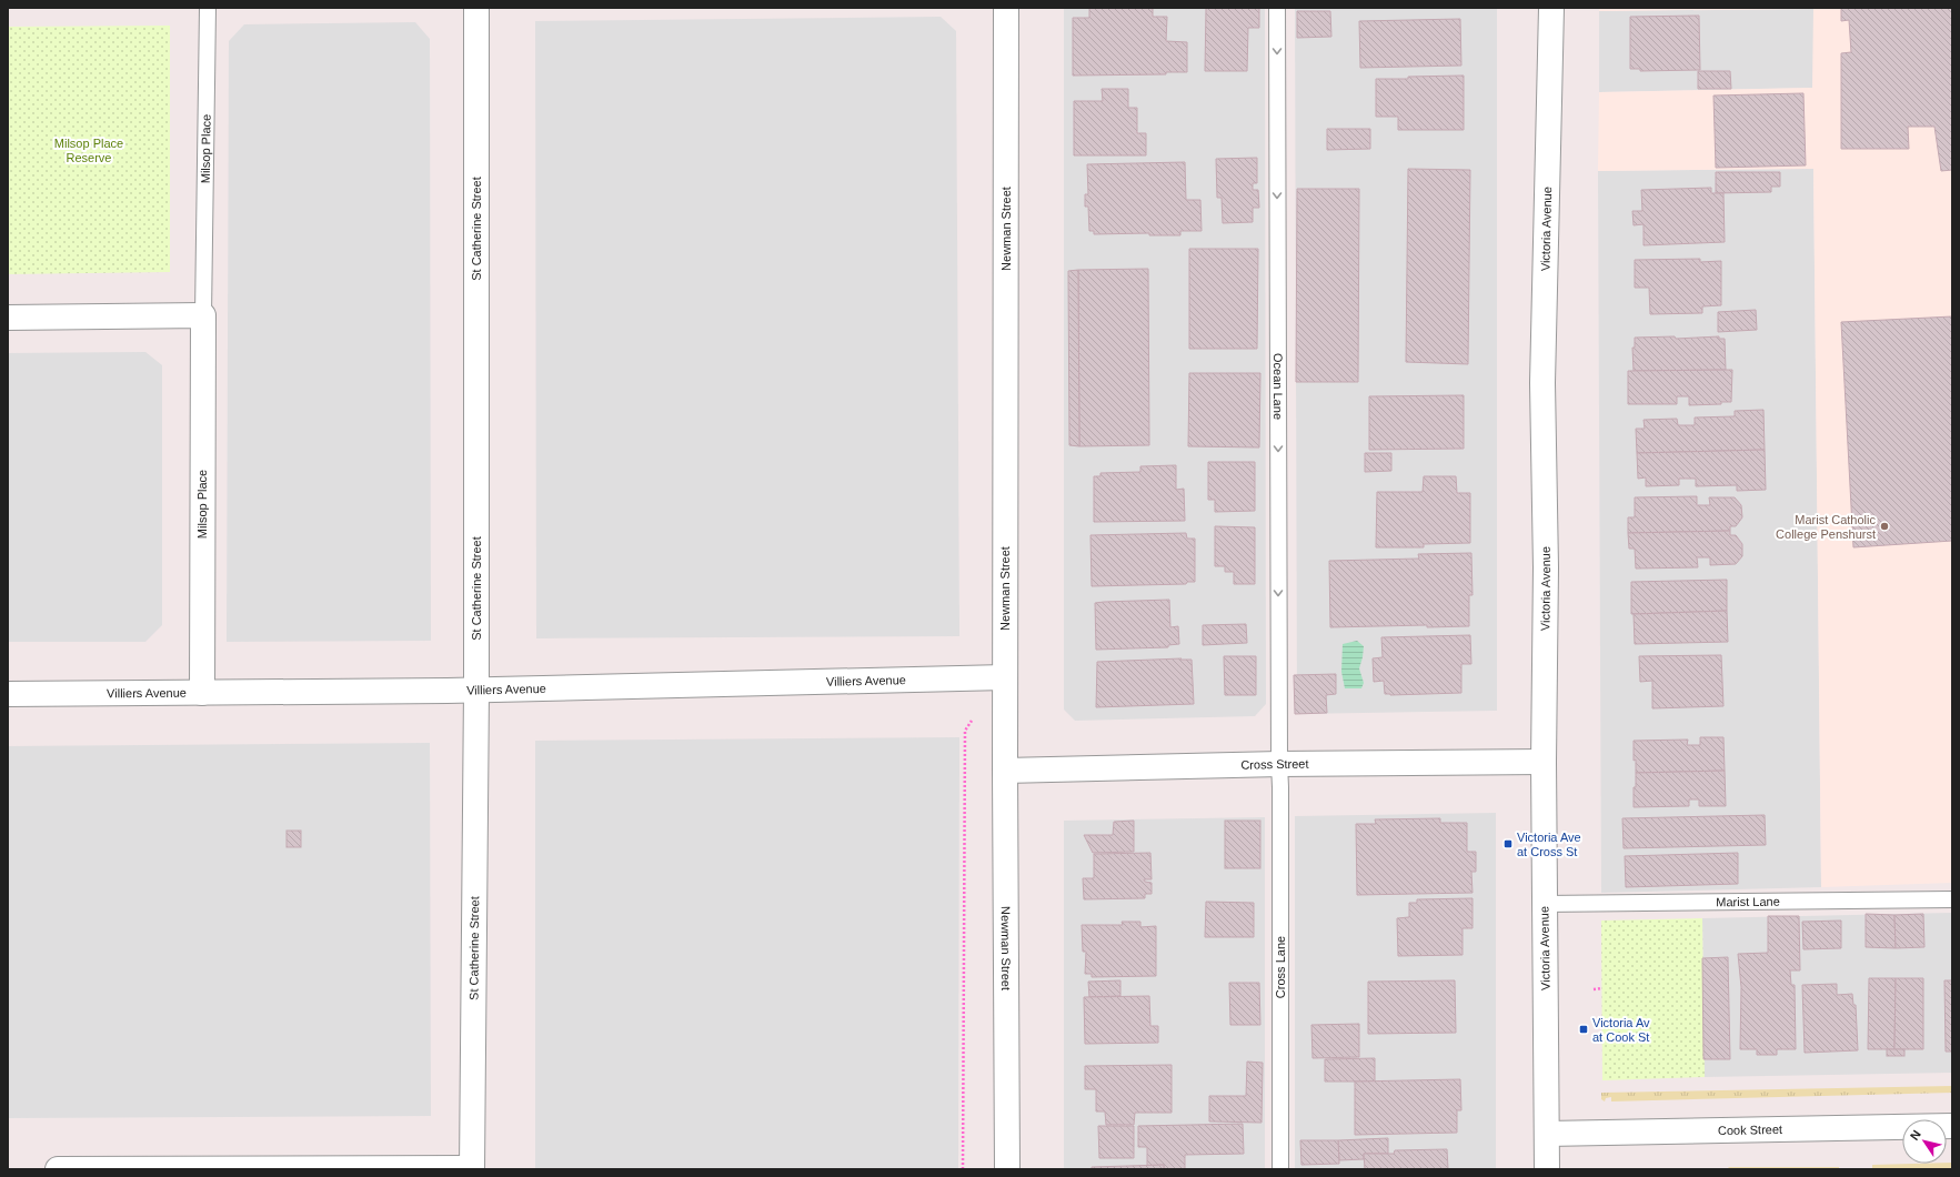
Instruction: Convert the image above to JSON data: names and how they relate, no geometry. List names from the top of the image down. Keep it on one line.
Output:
{"streets":{"street":["Milsop Place","St Catherine Street","Newman Street","Victoria Avenue","Villiers Avenue","Cross Street","Cook Street"],"lane":["Ocean Lane","Marist Lane","Cross Lane"]},"crossings":[["Milsop Place","Villiers Avenue"],["St Catherine Street","Villiers Avenue"],["Newman Street","Villiers Avenue"],["Newman Street","Cross Street"],["Victoria Avenue","Cross Street"],["Victoria Avenue","Marist Lane"],["Victoria Avenue","Cook Street"],["Ocean Lane","Cross Street"],["Ocean Lane","Cross Lane"],["Cross Street","Cross Lane"]],"one_way":["Ocean Lane"],"parks":["Milsop Place Reserve"],"places":{"other":["Marist Catholic College Penshurst"],"transit":["Victoria Ave at Cross St","Victoria Av at Cook St"]},"north":"top left"}
